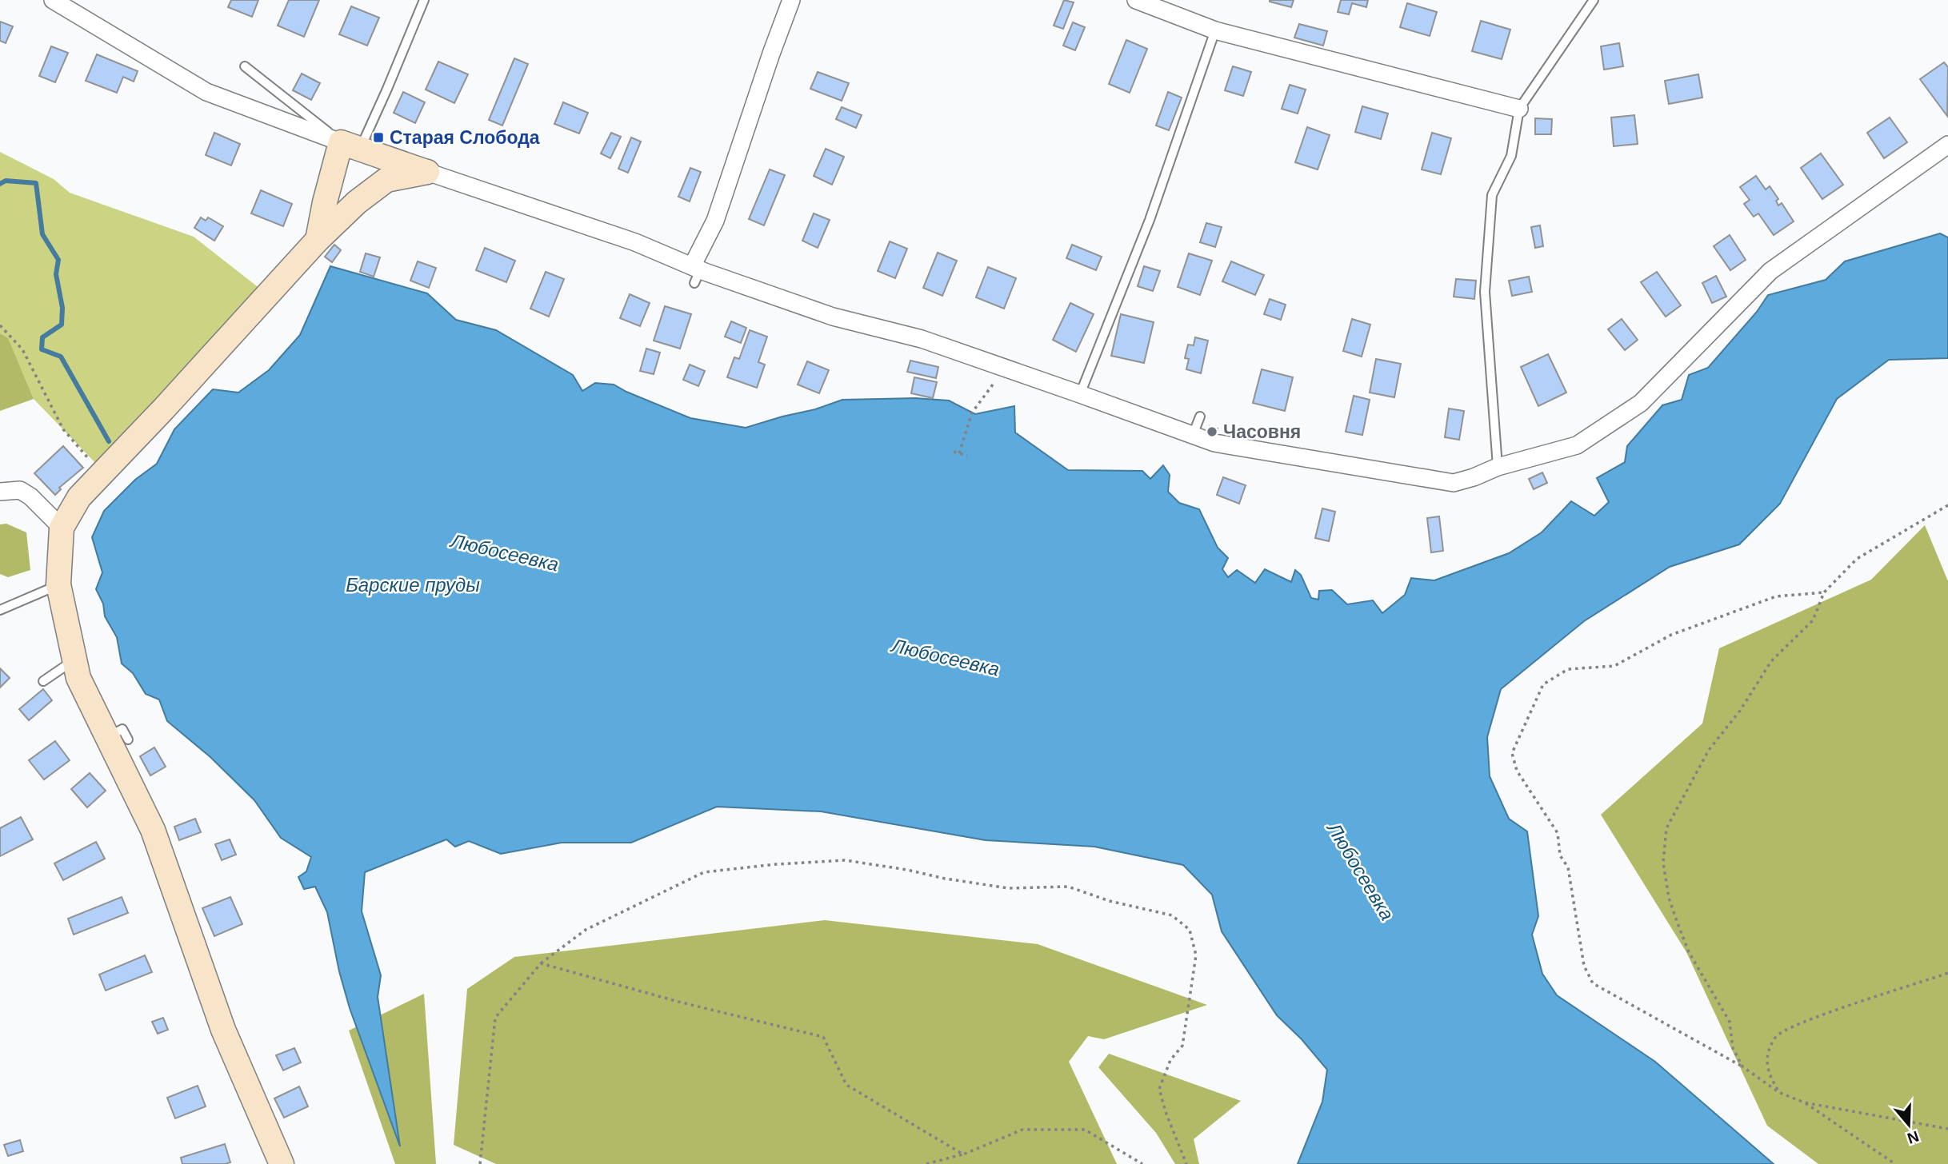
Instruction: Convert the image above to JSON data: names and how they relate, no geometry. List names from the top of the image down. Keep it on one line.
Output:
{"water":["Любосеевка","Барские пруды"],"places":{"transit":["Старая Слобода"],"other":["Часовня"]},"north":"bottom"}
